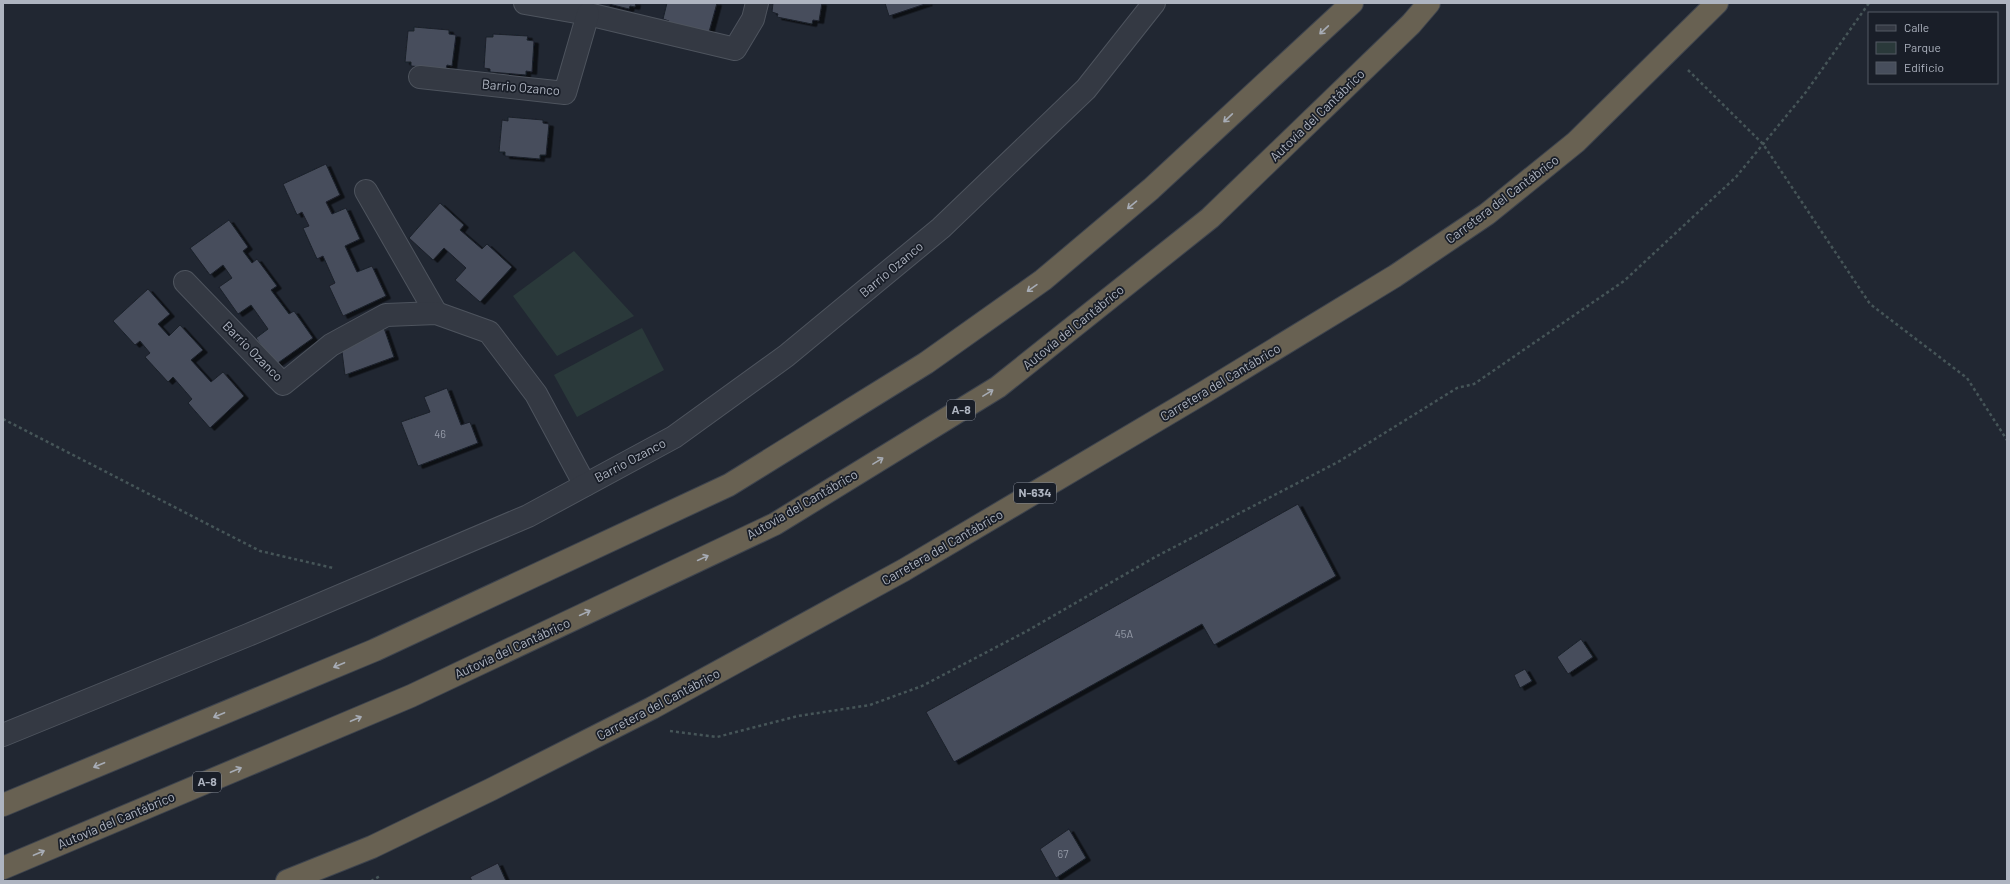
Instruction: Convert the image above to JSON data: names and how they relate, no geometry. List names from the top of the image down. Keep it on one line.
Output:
{"streets":{"highway":["Autovía del Cantábrico","Carretera del Cantábrico","A-8","N-634"],"street":["Barrio Ozanco"]},"house_numbers":["46","45A","67"],"legend":["Calle","Parque","Edificio"]}
